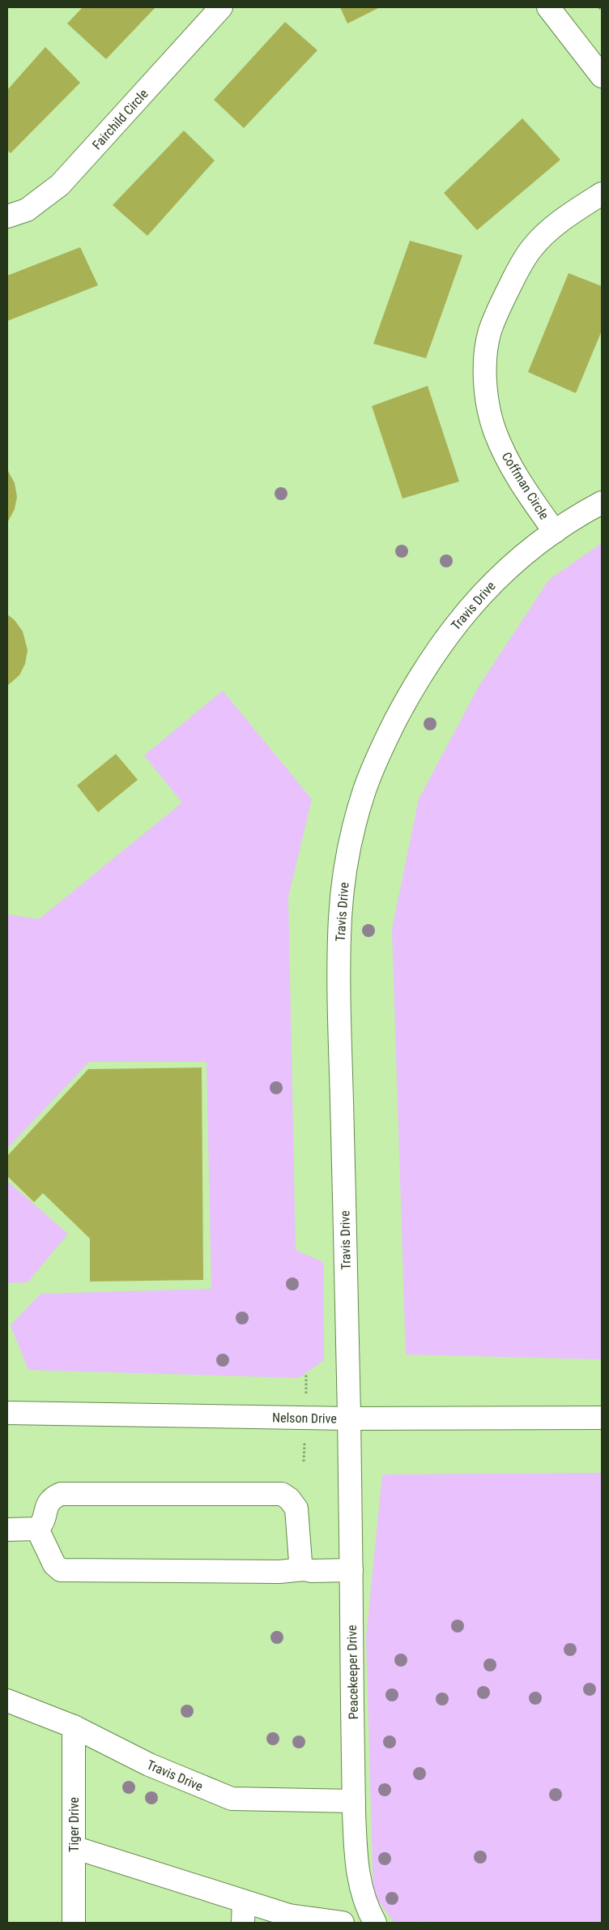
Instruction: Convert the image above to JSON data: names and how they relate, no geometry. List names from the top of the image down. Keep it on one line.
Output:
{"streets":{"street":["Fairchild Circle","Coffman Circle","Travis Drive","Nelson Drive","Peacekeeper Drive","Tiger Drive"]},"crossings":[["Coffman Circle","Travis Drive"],["Travis Drive","Nelson Drive"],["Travis Drive","Peacekeeper Drive"],["Travis Drive","Tiger Drive"],["Nelson Drive","Peacekeeper Drive"]]}
